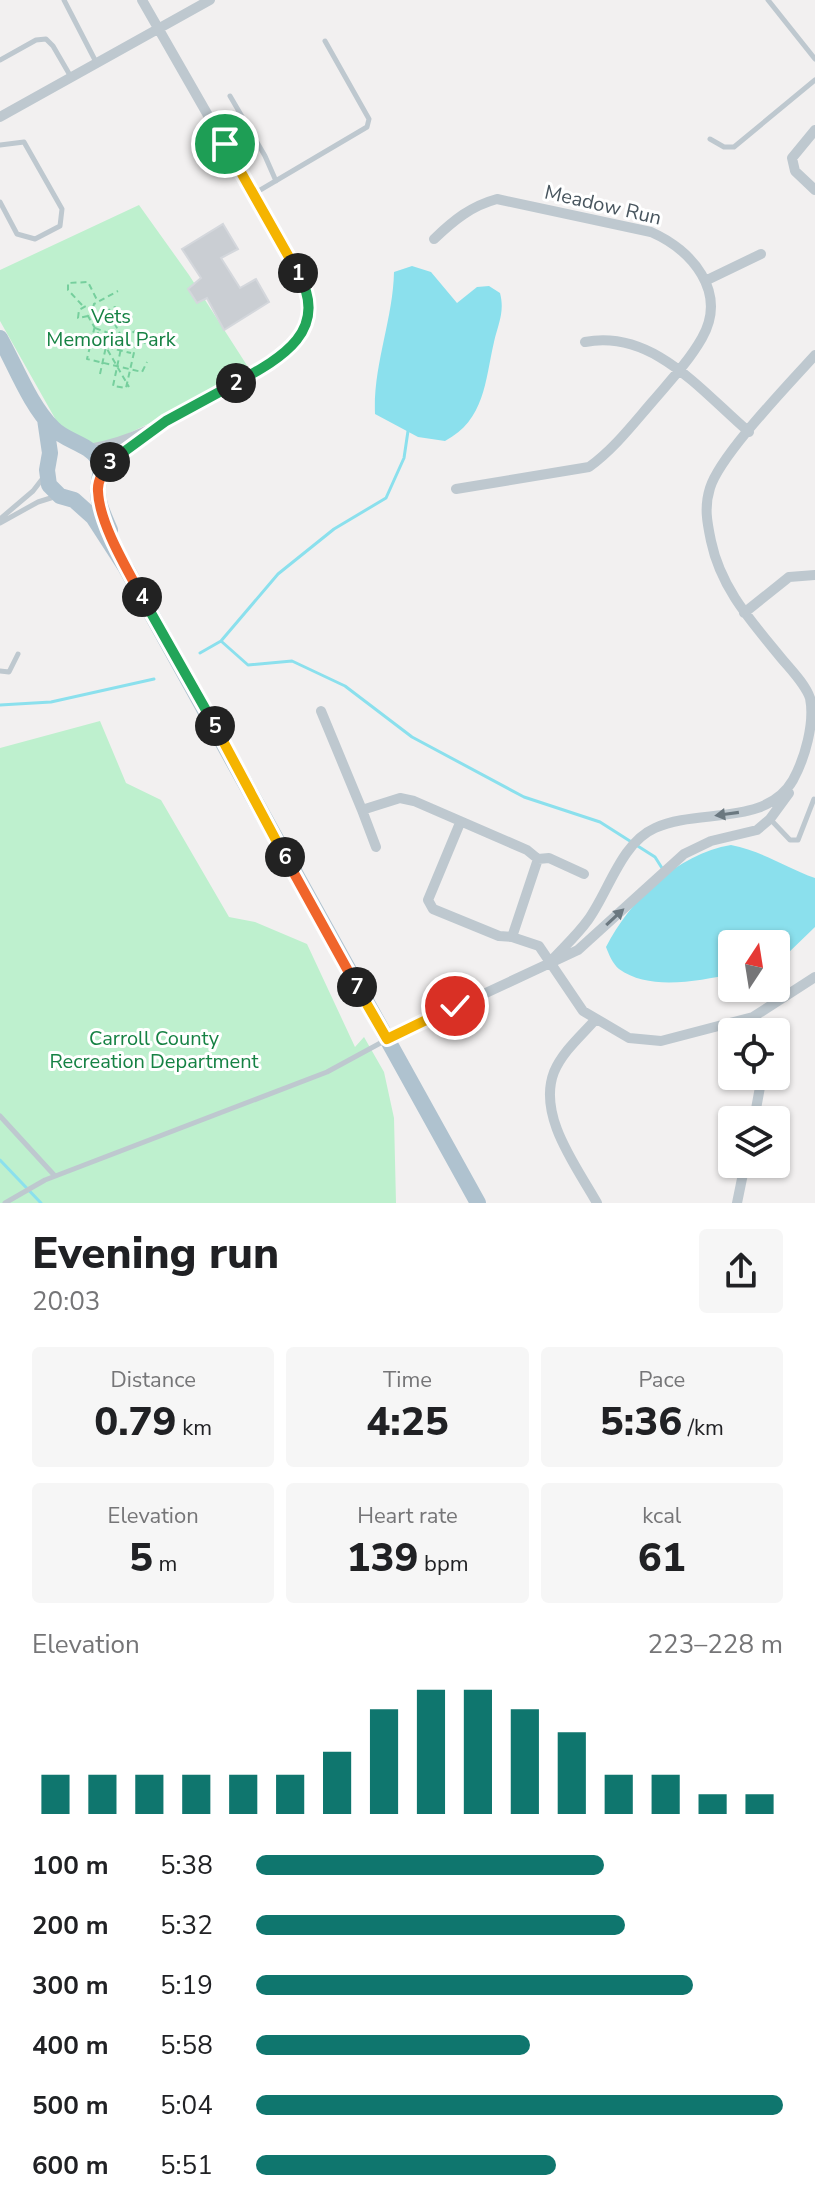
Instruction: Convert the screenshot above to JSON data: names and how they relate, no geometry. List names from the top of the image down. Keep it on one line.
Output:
{"streets":{"street":["Meadow Run"]},"parks":["Vets Memorial Park","Carroll County Recreation Department"],"north":"top","page":{"pins":["1","2","3","4","5","6","7"],"heading":["Evening run","20:03"],"stats":[["Distance","0.79 km"],["Time","4:25"],["Pace","5:36 /km"],["Elevation","5 m"],["Heart rate","139 bpm"],["kcal","61"]],"chart":["Elevation","223–228 m"],"list":[{"name":"100 m","note":"5:38"},{"name":"200 m","note":"5:32"},{"name":"300 m","note":"5:19"},{"name":"400 m","note":"5:58"},{"name":"500 m","note":"5:04"},{"name":"600 m","note":"5:51"}]}}
